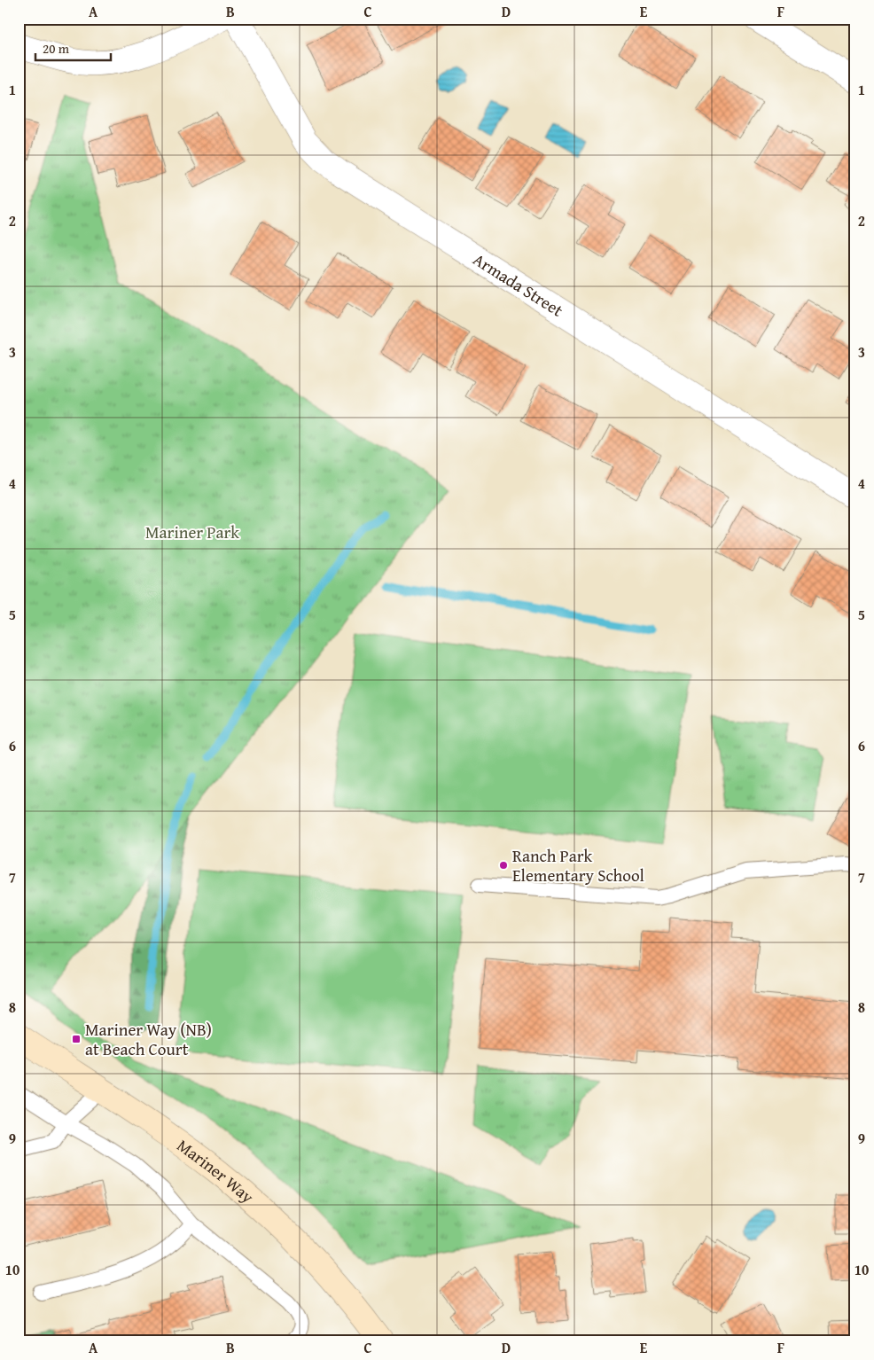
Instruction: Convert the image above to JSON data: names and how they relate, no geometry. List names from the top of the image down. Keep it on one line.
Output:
{"streets":{"main road":["Mariner Way"],"street":["Armada Street"]},"parks":["Mariner Park"],"places":{"other":["Ranch Park Elementary School"],"transit":["Mariner Way (NB) at Beach Court"]},"scale_bar":"20 m","grid":{"columns":["A","B","C","D","E","F"],"rows":["1","2","3","4","5","6","7","8","9","10"]}}
